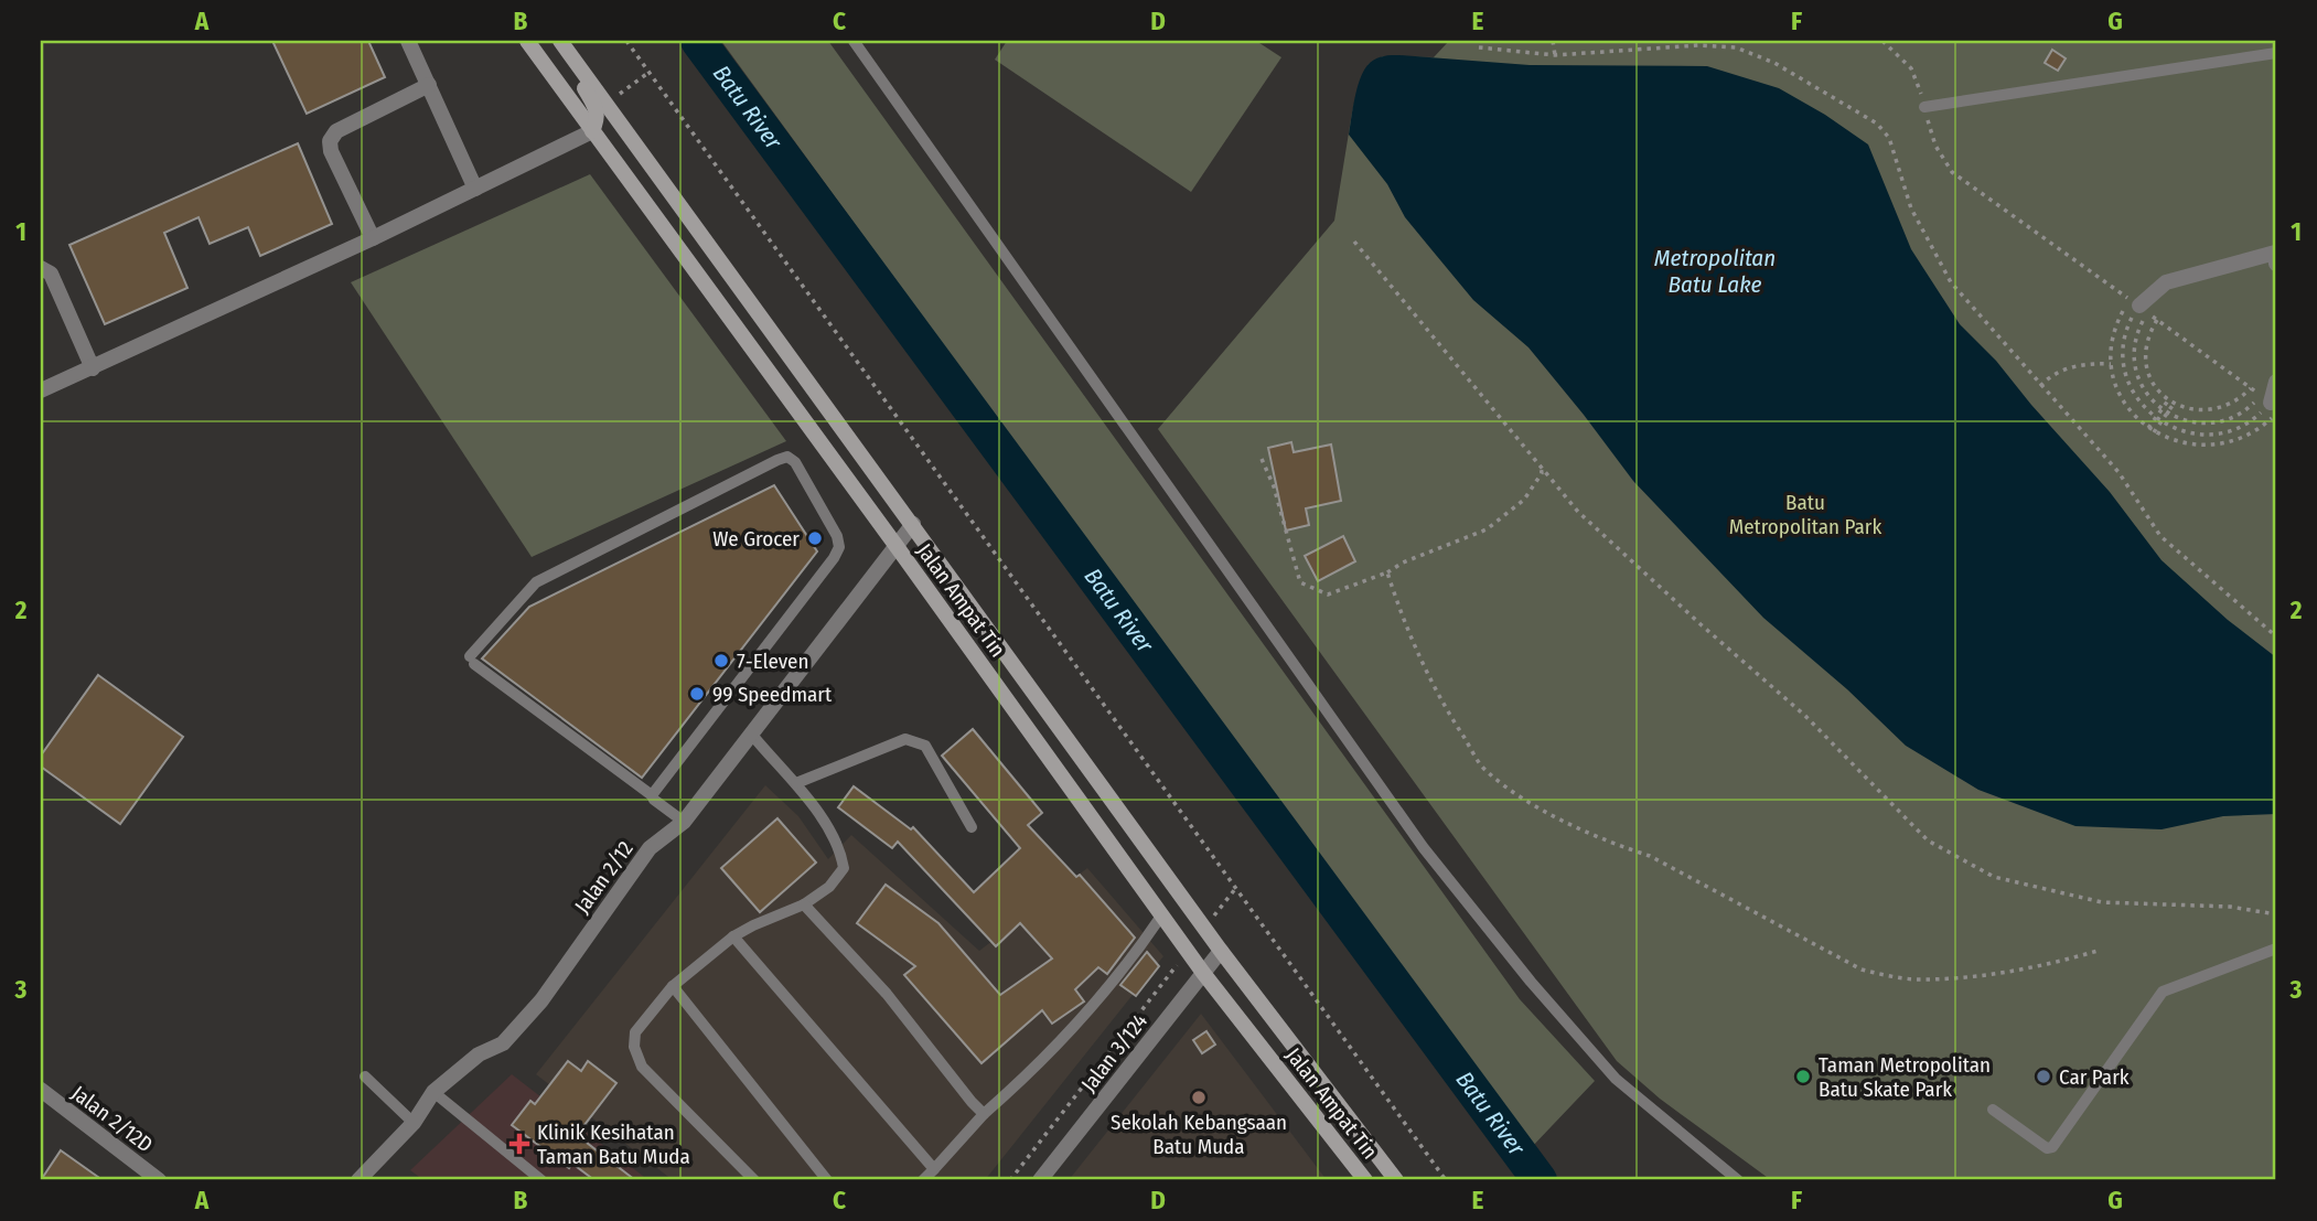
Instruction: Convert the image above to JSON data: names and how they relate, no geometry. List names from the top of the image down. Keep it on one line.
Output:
{"streets":{"street":["Jalan Ampat Tin","Jalan 2/12","Jalan 3/124","Jalan 2/12D"]},"crossings":[["Jalan Ampat Tin","Jalan 2/12"],["Jalan Ampat Tin","Jalan 3/124"]],"water":["Batu River","Metropolitan Batu Lake"],"parks":["Batu Metropolitan Park"],"places":{"other":["We Grocer","7-Eleven","99 Speedmart","Taman Metropolitan Batu Skate Park","Car Park","Sekolah Kebangsaan Batu Muda"],"health":["Klinik Kesihatan Taman Batu Muda"]},"grid":{"columns":["A","B","C","D","E","F","G"],"rows":["1","2","3"]}}
